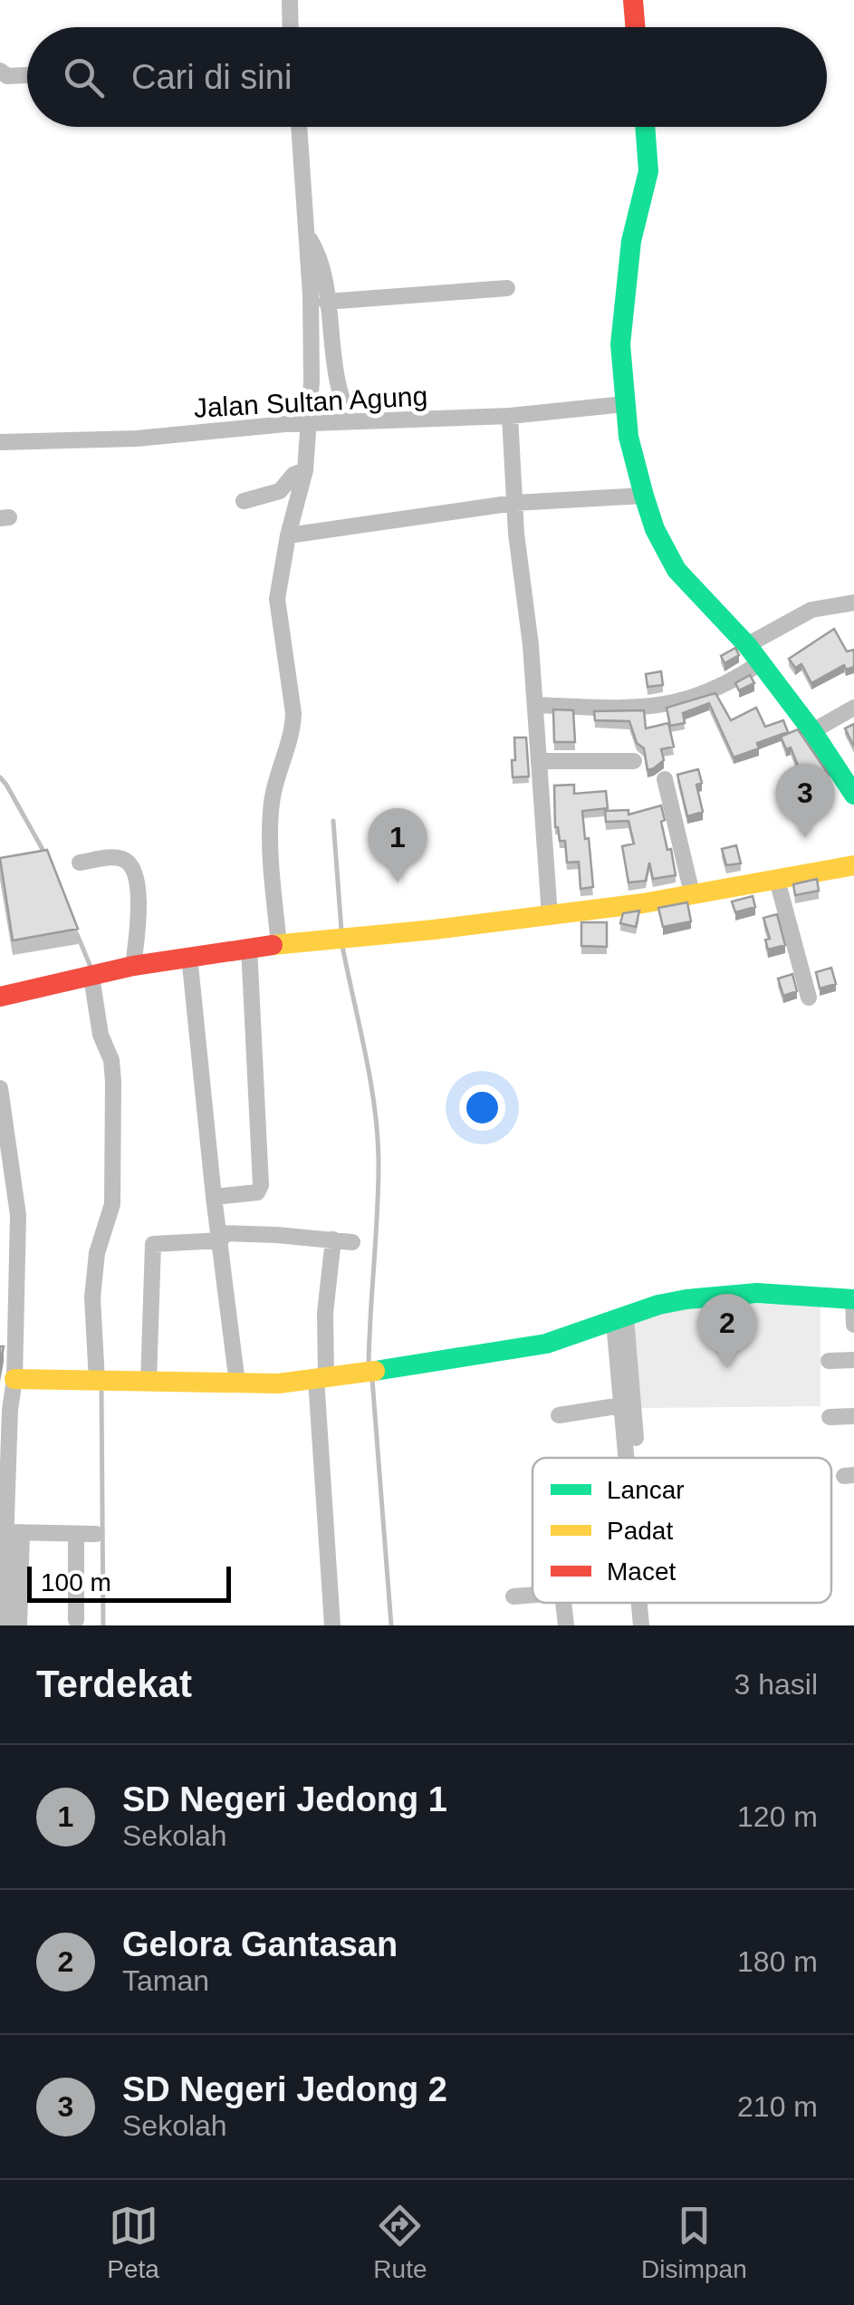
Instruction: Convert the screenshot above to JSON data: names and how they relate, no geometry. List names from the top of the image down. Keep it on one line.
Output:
{"streets":{"street":["Jalan Sultan Agung"]},"legend":["Lancar","Padat","Macet"],"scale_bar":"100 m","page":{"search":"Cari di sini","pins":["3","1","2"],"scale":"100 m","heading":["Terdekat","3 hasil"],"list":[{"mark":"1","name":"SD Negeri Jedong 1","note":"Sekolah","value":"120 m"},{"mark":"2","name":"Gelora Gantasan","note":"Taman","value":"180 m"},{"mark":"3","name":"SD Negeri Jedong 2","note":"Sekolah","value":"210 m"}],"nav":["Peta","Rute","Disimpan"]}}
